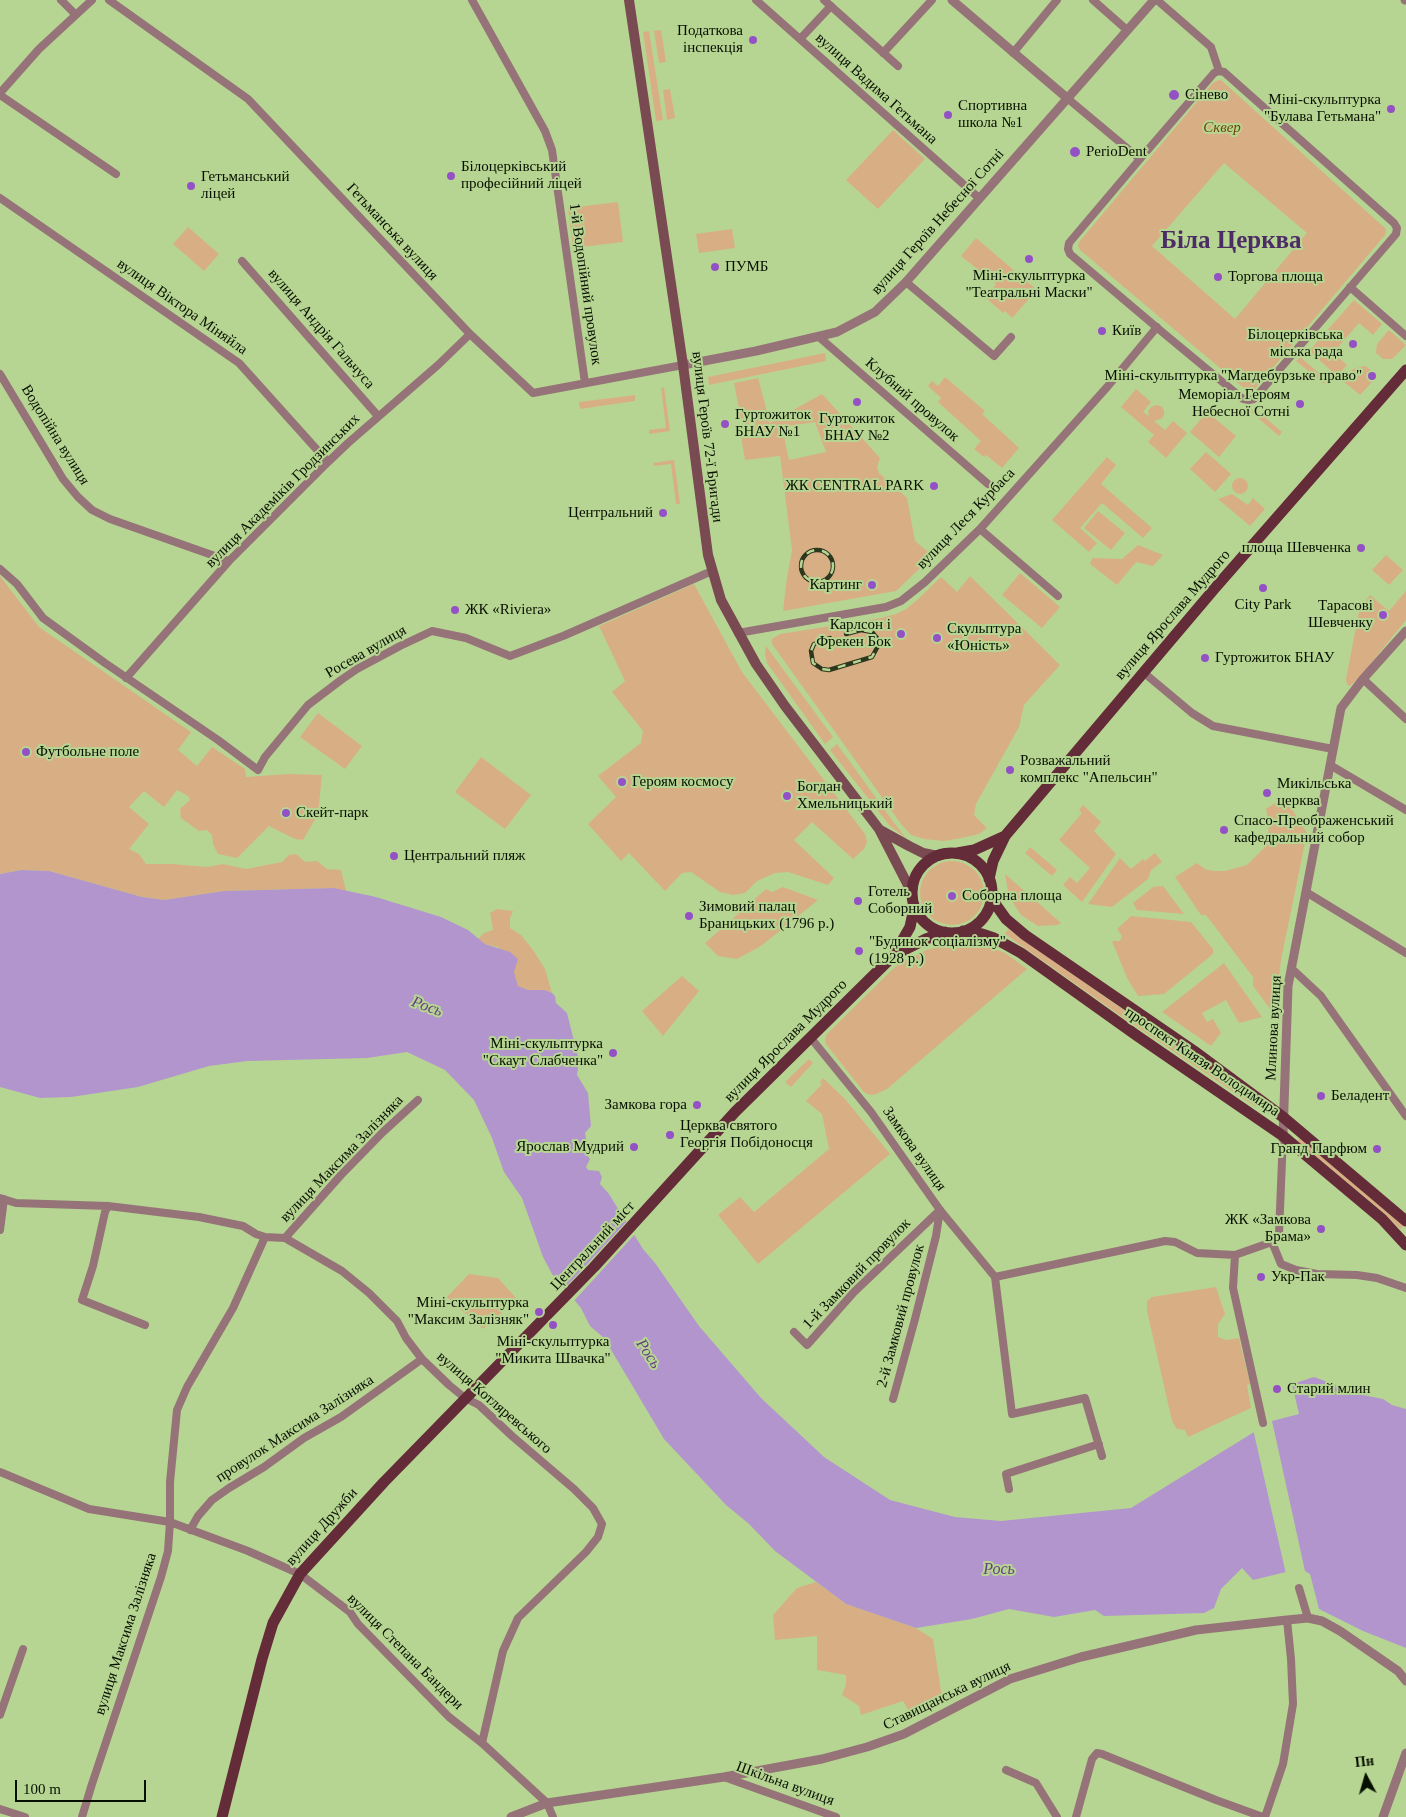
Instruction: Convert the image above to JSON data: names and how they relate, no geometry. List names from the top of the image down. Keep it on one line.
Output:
{"streets":{"main road":["вулиця Героїв 72-ї Бригади","вулиця Ярослава Мудрого","проспект Князя Володимира","Центральний міст","вулиця Дружби"],"street":["вулиця Вадима Гетьмана","вулиця Героїв Небесної Сотні","Гетьманська вулиця","1-й Водопійний провулок","вулиця Віктора Міняйла","вулиця Андрія Гальчуса","Клубний провулок","Водопійна вулиця","вулиця Академіків Гродзинських","вулиця Леся Курбаса","Росева вулиця","Млинова вулиця","Замкова вулиця","вулиця Максима Залізняка","1-й Замковий провулок","2-й Замковий провулок","вулиця Котляревського","провулок Максима Залізняка","вулиця Степана Бандери","Ставищанська вулиця","Шкільна вулиця"]},"crossings":[["вулиця Вадима Гетьмана","вулиця Героїв Небесної Сотні"],["вулиця Героїв Небесної Сотні","Гетьманська вулиця"],["вулиця Героїв Небесної Сотні","Клубний провулок"],["вулиця Героїв Небесної Сотні","вулиця Героїв 72-ї Бригади"],["Гетьманська вулиця","1-й Водопійний провулок"],["Гетьманська вулиця","вулиця Героїв 72-ї Бригади"],["Гетьманська вулиця","вулиця Академіків Гродзинських"],["вулиця Віктора Міняйла","вулиця Академіків Гродзинських"],["вулиця Андрія Гальчуса","вулиця Академіків Гродзинських"],["Водопійна вулиця","вулиця Академіків Гродзинських"],["вулиця Героїв 72-ї Бригади","вулиця Леся Курбаса"],["вулиця Героїв 72-ї Бригади","вулиця Ярослава Мудрого"],["вулиця Героїв 72-ї Бригади","Росева вулиця"],["вулиця Героїв 72-ї Бригади","проспект Князя Володимира"],["вулиця Академіків Гродзинських","Росева вулиця"],["вулиця Ярослава Мудрого","проспект Князя Володимира"],["вулиця Ярослава Мудрого","Замкова вулиця"],["вулиця Ярослава Мудрого","Центральний міст"],["Млинова вулиця","проспект Князя Володимира"],["Замкова вулиця","1-й Замковий провулок"],["Замкова вулиця","2-й Замковий провулок"],["вулиця Максима Залізняка","вулиця Котляревського"],["вулиця Максима Залізняка","вулиця Степана Бандери"],["Центральний міст","вулиця Дружби"],["1-й Замковий провулок","2-й Замковий провулок"],["вулиця Котляревського","провулок Максима Залізняка"],["вулиця Котляревського","вулиця Дружби"],["вулиця Котляревського","вулиця Степана Бандери"],["провулок Максима Залізняка","вулиця Степана Бандери"],["вулиця Дружби","вулиця Степана Бандери"],["вулиця Степана Бандери","Ставищанська вулиця"],["Ставищанська вулиця","Шкільна вулиця"]],"districts":["Біла Церква"],"water":["Рось"],"parks":["Сквер"],"places":["Податкова інспекція","Сінево","Міні-скульптурка \"Булава Гетьмана\"","Спортивна школа №1","PerioDent","Білоцерківський професійний ліцей","Гетьманський ліцей","Міні-скульптурка \"Театральні Маски\"","ПУМБ","Торгова площа","Київ","Білоцерківська міська рада","Міні-скульптурка \"Магдебурзьке право\"","Гуртожиток БНАУ №2","Меморіал Героям Небесної Сотні","Гуртожиток БНАУ №1","ЖК CENTRAL PARK","Центральний","площа Шевченка","Картинг","City Park","ЖК «Riviera»","Тарасові Шевченку","Карлсон і Фрекен Бок","Скульптура «Юність»","Гуртожиток БНАУ","Футбольне поле","Розважальний комплекс \"Апельсин\"","Героям космосу","Микільська церква","Богдан Хмельницький","Скейт-парк","Спасо-Преображенський кафедральний собор","Центральний пляж","Соборна площа","Готель Соборний","Зимовий палац Браницьких (1796 р.)","\"Будинок соціалізму\" (1928 р.)","Міні-скульптурка \"Скаут Слабченка\"","Беладент","Замкова гора","Церква святого Георгія Побідоносця","Ярослав Мудрий","Гранд Парфюм","ЖК «Замкова Брама»","Укр-Пак","Міні-скульптурка \"Максим Залізняк\"","Міні-скульптурка \"Микита Швачка\"","Старий млин"],"scale_bar":"100 m","north":"top"}
